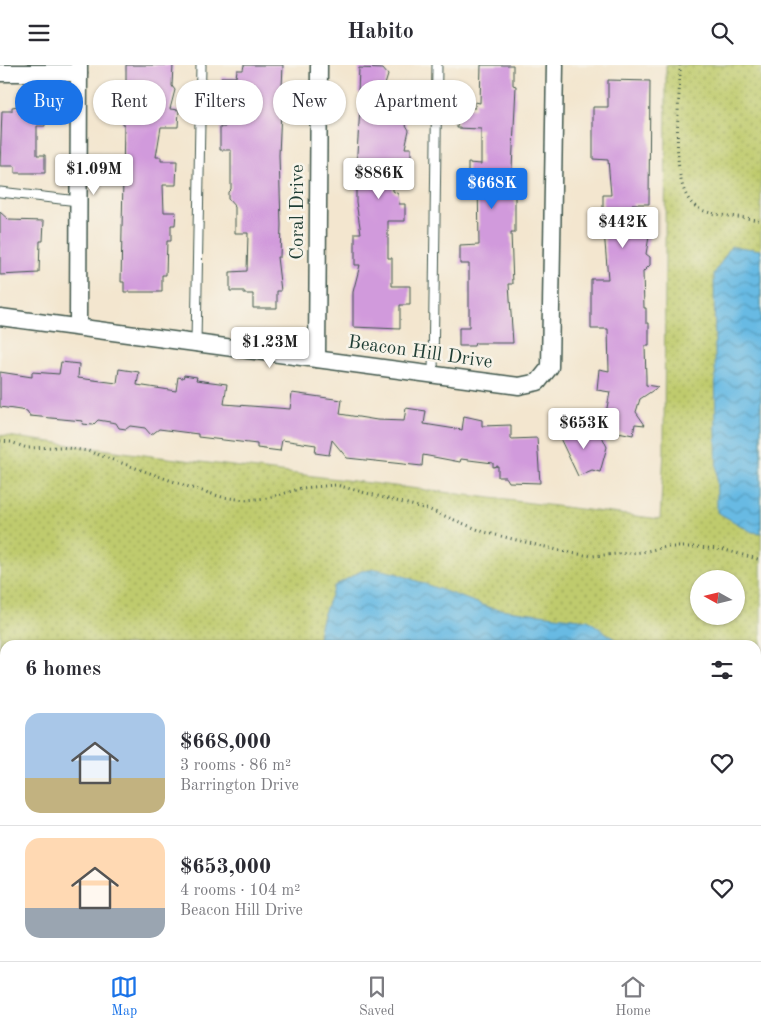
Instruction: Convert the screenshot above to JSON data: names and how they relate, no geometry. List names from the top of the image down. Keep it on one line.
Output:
{"streets":{"street":["Coral Drive","Beacon Hill Drive"]},"crossings":[["Coral Drive","Beacon Hill Drive"]],"north":"left","page":{"header":"Habito","chip":["Buy","Rent","Filters","New","Apartment"],"price":["$1.09M","$886K","$668K","$442K","$1.23M","$653K"],"heading":"6 homes","list":[{"name":"$668,000","note":"3 rooms · 86 m² · Barrington Drive"},{"name":"$653,000","note":"4 rooms · 104 m² · Beacon Hill Drive"}],"tabs":["Map","Saved","Home"]}}
